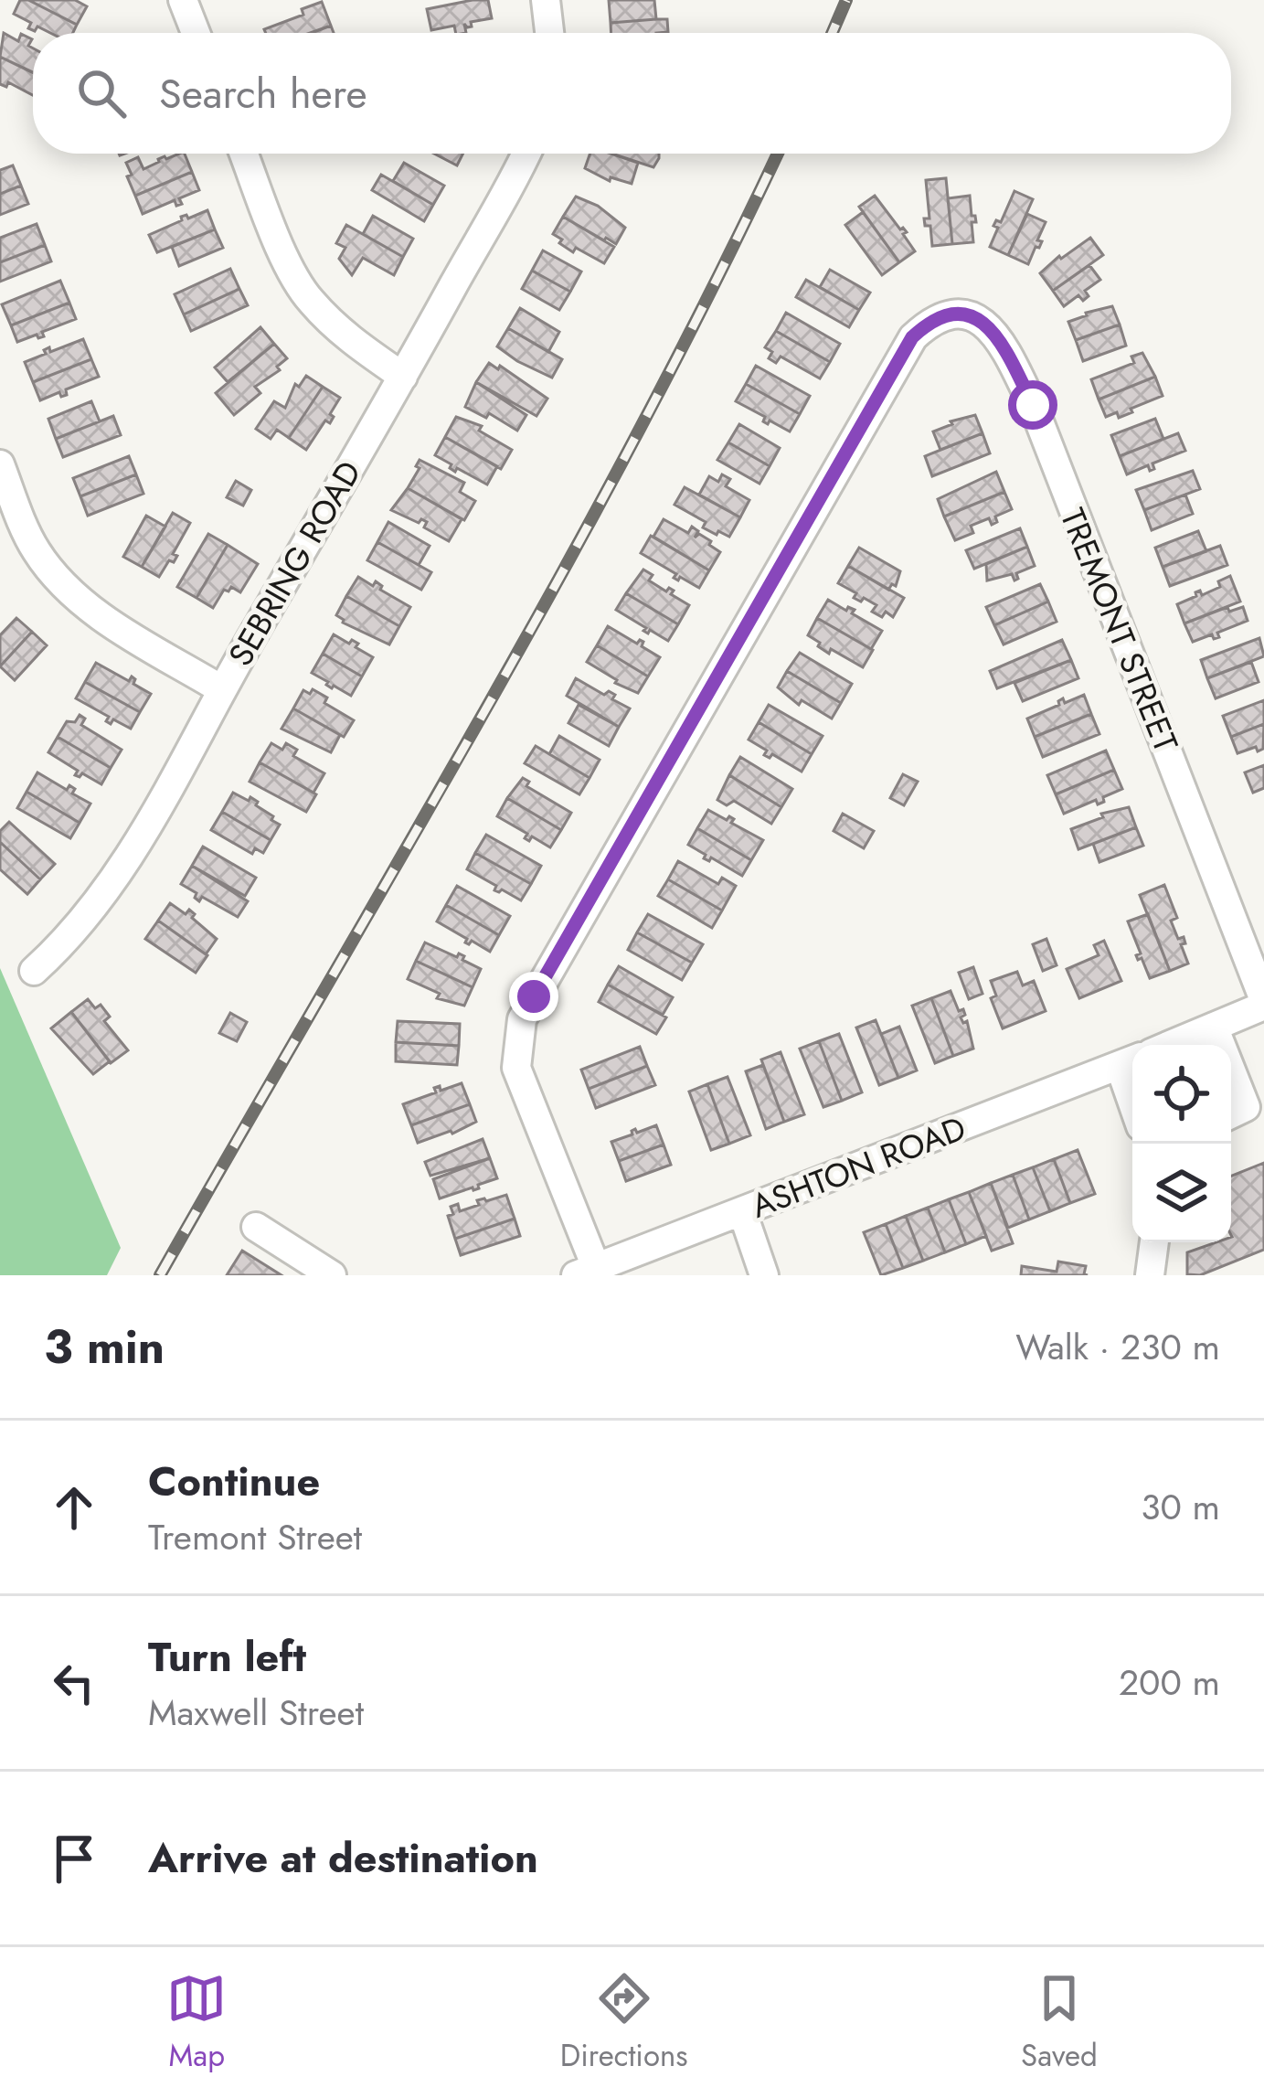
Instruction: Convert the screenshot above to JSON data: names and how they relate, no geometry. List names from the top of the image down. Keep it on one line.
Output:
{"streets":{"street":["SEBRING ROAD","TREMONT STREET","ASHTON ROAD"]},"crossings":[["TREMONT STREET","ASHTON ROAD"]],"page":{"search":"Search here","heading":["3 min","Walk · 230 m"],"list":[["Continue","Tremont Street","30 m"],["Turn left","Maxwell Street","200 m"],"Arrive at destination"],"nav":["Map","Directions","Saved"]}}
